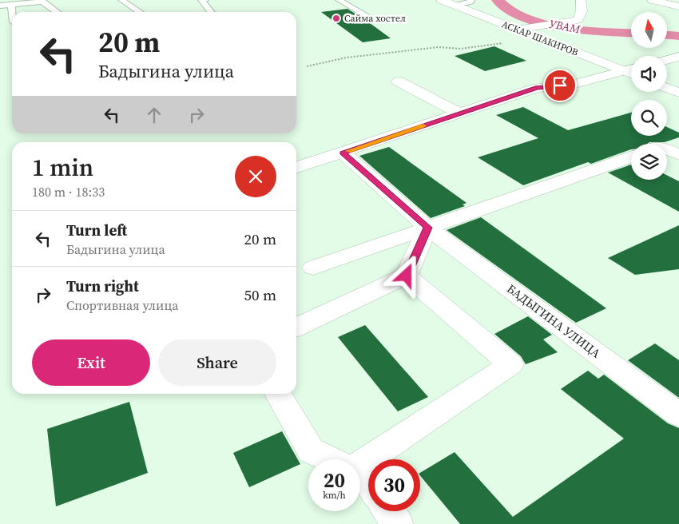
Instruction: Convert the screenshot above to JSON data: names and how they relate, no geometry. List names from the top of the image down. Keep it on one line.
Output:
{"streets":{"street":["АСКАР ШАКИРОВ","БАДЫГИНА УЛИЦА"]},"water":["УВАМ"],"places":["Сайма хостел"],"north":"top","page":{"turn":["20 m","Бадыгина улица"],"heading":["1 min","180 m · 18:33"],"list":[{"name":"Turn left","note":"Бадыгина улица","value":"20 m"},{"name":"Turn right","note":"Спортивная улица","value":"50 m"}],"buttons":["Exit","Share"],"speed":"20 km/h","limit":"30"}}
